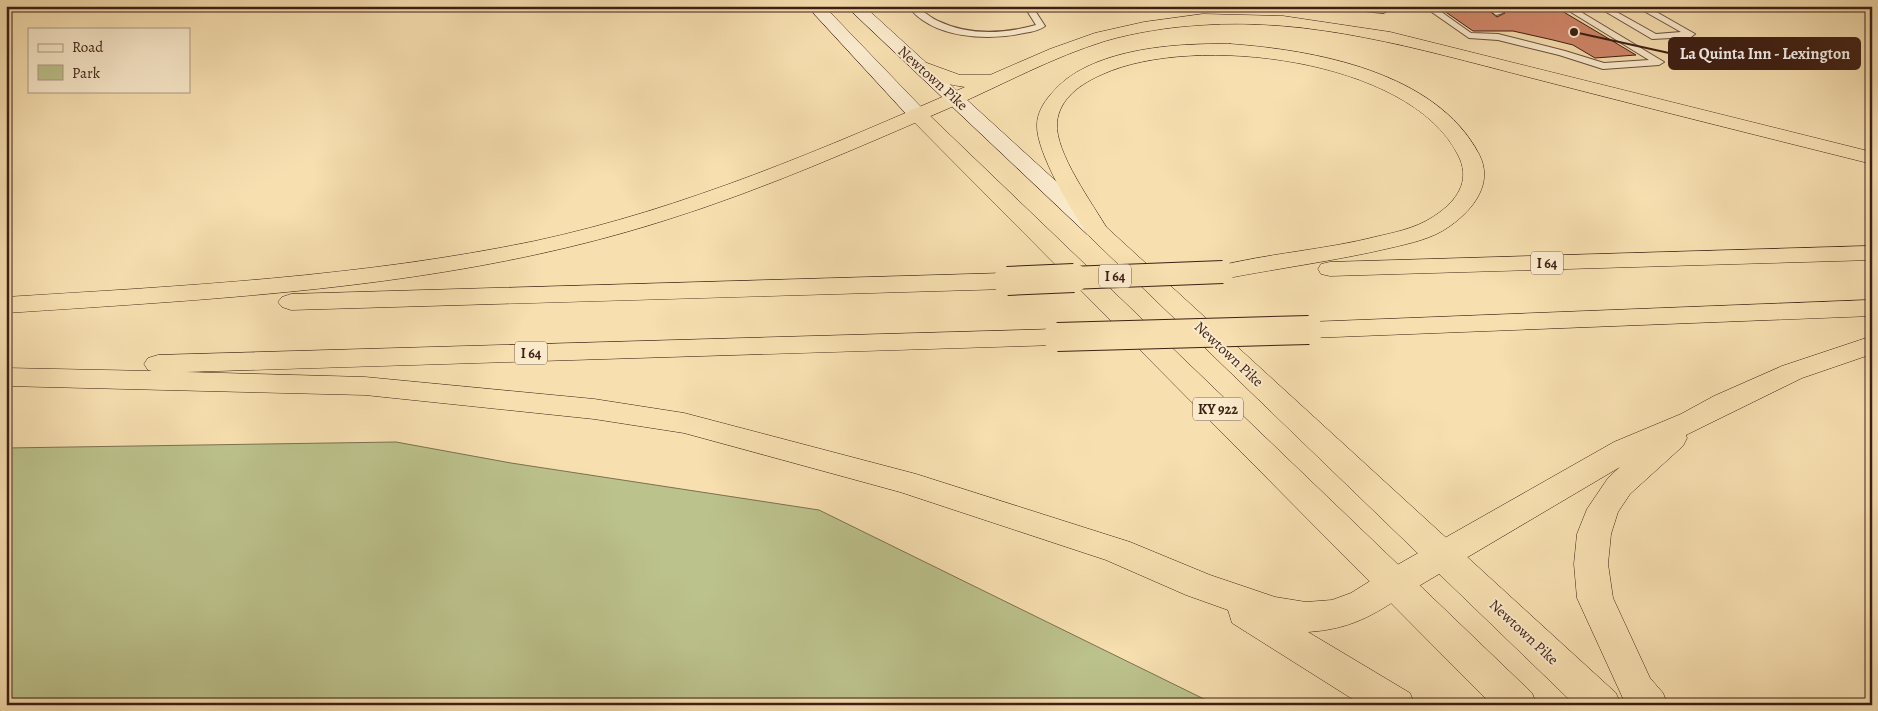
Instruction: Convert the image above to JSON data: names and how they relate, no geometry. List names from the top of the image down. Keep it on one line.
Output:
{"streets":{"highway":["Newtown Pike","I 64","KY 922"]},"places":["La Quinta Inn - Lexington"],"legend":["Road","Park"]}
